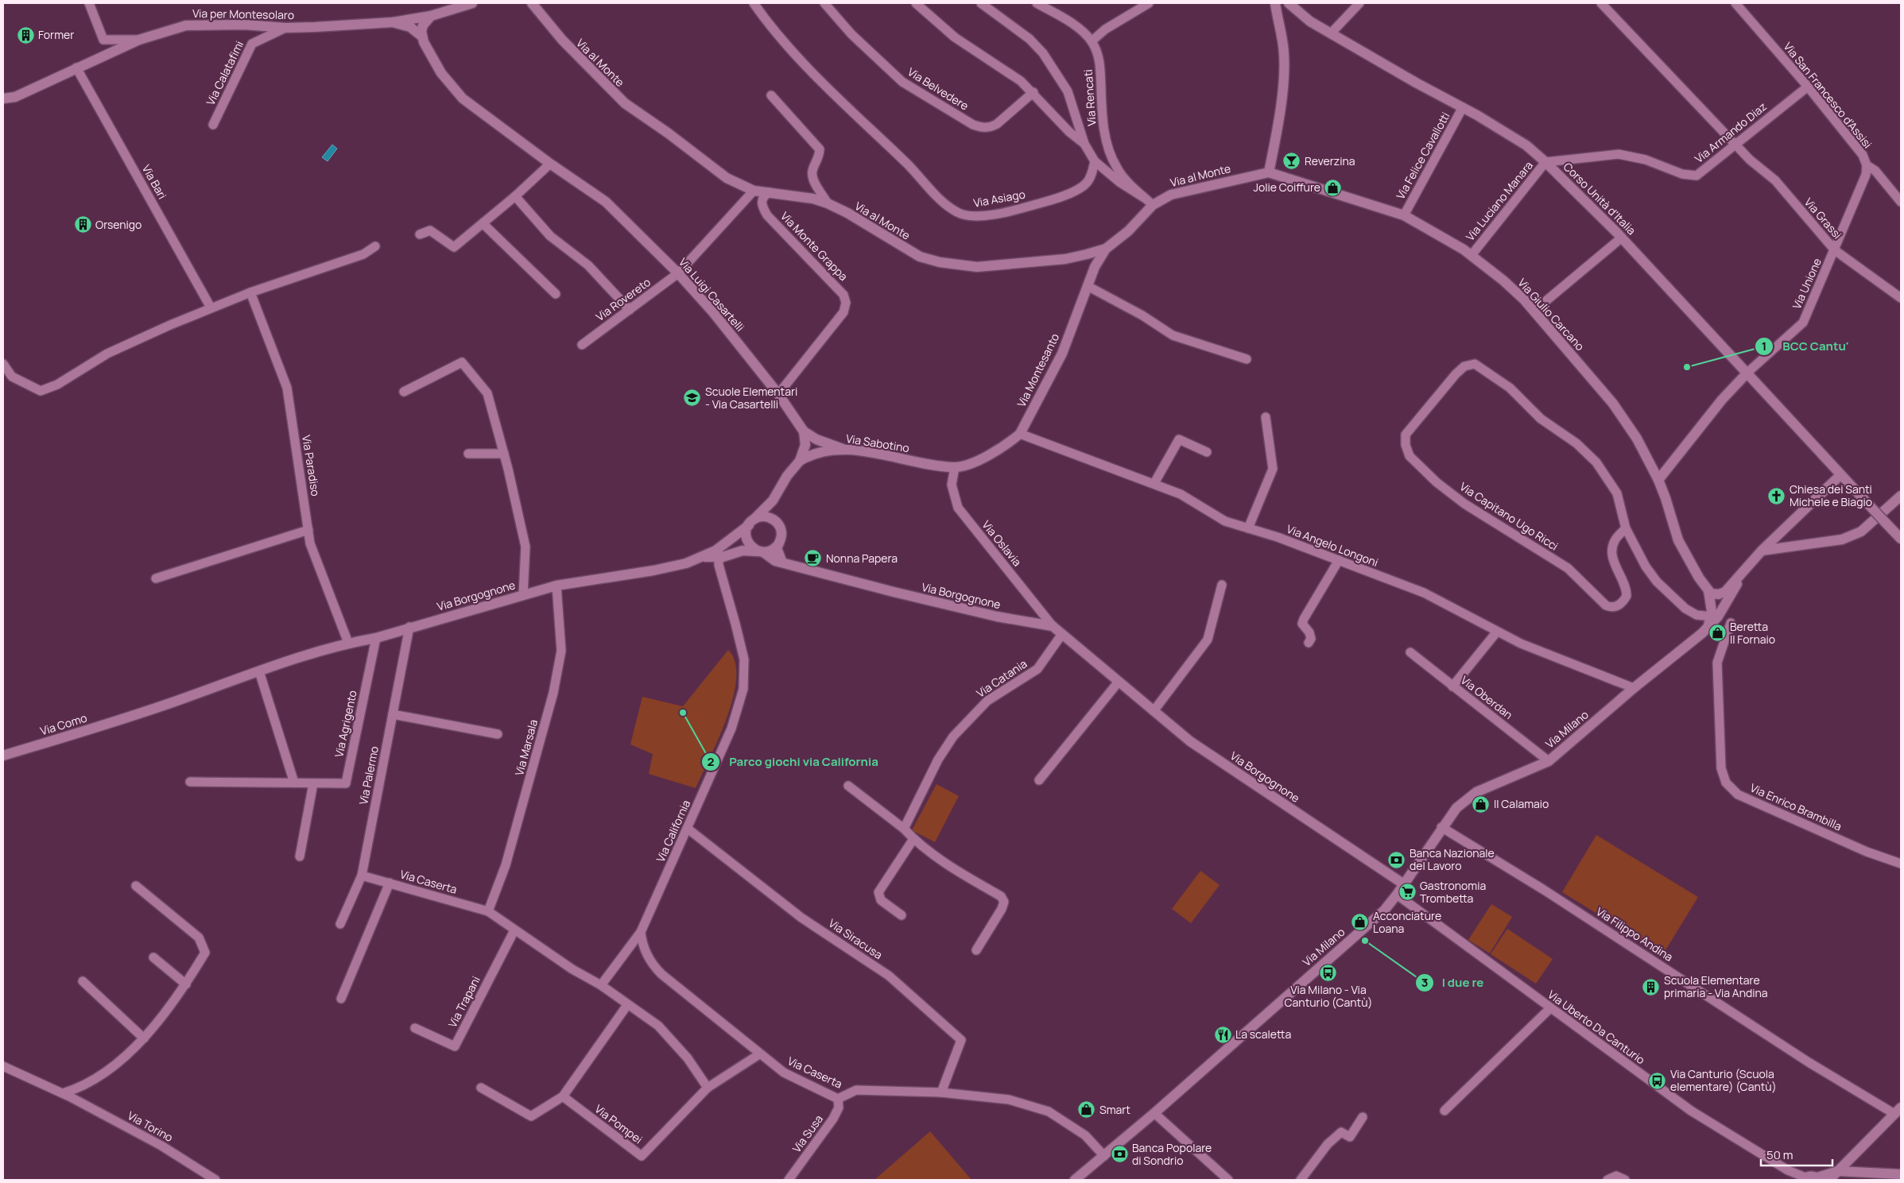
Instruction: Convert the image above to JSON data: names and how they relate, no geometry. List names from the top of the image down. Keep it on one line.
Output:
{"streets":{"main road":["Via per Montesolaro","Via al Monte","Corso Unità d'Italia","Via Unione","Via Luigi Casartelli","Via Giulio Carcano","Via Montesanto","Via Sabotino","Via Borgognone","Via Como","Via Milano"],"street":["Via Calatafimi","Via Belvedere","Via San Francesco d'Assisi","Via Rencati","Via Armando Diaz","Via Felice Cavallotti","Via Bari","Via Asiago","Via Luciano Manara","Via Grassi","Via Monte Grappa","Via Rovereto","Via Paradiso","Via Capitano Ugo Ricci","Via Oslavia","Via Angelo Longoni","Via Catania","Via Oberdan","Via Agrigento","Via Marsala","Via Palermo","Via Enrico Brambilla","Via California","Via Caserta","Via Filippo Andina","Via Siracusa","Via Trapani","Via Uberto Da Canturio","Via Pompei","Via Torino","Via Susa"]},"crossings":[["Via per Montesolaro","Via Calatafimi"],["Via per Montesolaro","Via Bari"],["Via al Monte","Via Rencati"],["Via al Monte","Via Monte Grappa"],["Via al Monte","Via Rovereto"],["Via al Monte","Via Giulio Carcano"],["Via al Monte","Via Montesanto"],["Via San Francesco d'Assisi","Via Armando Diaz"],["Via San Francesco d'Assisi","Via Unione"],["Via Armando Diaz","Corso Unità d'Italia"],["Via Armando Diaz","Via Luciano Manara"],["Via Armando Diaz","Via Grassi"],["Via Felice Cavallotti","Corso Unità d'Italia"],["Via Felice Cavallotti","Via Giulio Carcano"],["Corso Unità d'Italia","Via Luciano Manara"],["Corso Unità d'Italia","Via Unione"],["Via Luciano Manara","Via Giulio Carcano"],["Via Grassi","Via Unione"],["Via Monte Grappa","Via Luigi Casartelli"],["Via Unione","Via Giulio Carcano"],["Via Luigi Casartelli","Via Rovereto"],["Via Luigi Casartelli","Via Sabotino"],["Via Montesanto","Via Sabotino"],["Via Montesanto","Via Oslavia"],["Via Montesanto","Via Angelo Longoni"],["Via Sabotino","Via Oslavia"],["Via Sabotino","Via Borgognone"],["Via Paradiso","Via Borgognone"],["Via Oslavia","Via Borgognone"],["Via Angelo Longoni","Via Milano"],["Via Borgognone","Via Catania"],["Via Borgognone","Via Agrigento"],["Via Borgognone","Via Como"],["Via Borgognone","Via Milano"],["Via Borgognone","Via Marsala"],["Via Borgognone","Via Palermo"],["Via Borgognone","Via California"],["Via Oberdan","Via Milano"],["Via Milano","Via Caserta"],["Via Milano","Via Filippo Andina"],["Via Milano","Via Uberto Da Canturio"],["Via Marsala","Via Caserta"],["Via Palermo","Via Caserta"],["Via California","Via Siracusa"],["Via Caserta","Via Siracusa"],["Via Caserta","Via Trapani"],["Via Caserta","Via Susa"]],"places":{"building":["Former","Orsenigo","Scuola Elementare primaria - Via Andina"],"bar":["Reverzina"],"shop":["Jolie Coiffure","Beretta Il Fornaio","Il Calamaio","Acconciature Loana","Smart"],"other":["BCC Cantu'","Parco giochi via California","I due re"],"school or university":["Scuole Elementari - Via Casartelli"],"church":["Chiesa dei Santi Michele e Biagio"],"cafe":["Nonna Papera"],"bank":["Banca Nazionale del Lavoro","Banca Popolare di Sondrio"],"supermarket":["Gastronomia Trombetta"],"bus stop":["Via Milano - Via Canturio (Cantù)","Via Canturio (Scuola elementare) (Cantù)"],"restaurant":["La scaletta"]},"scale_bar":"50 m"}
